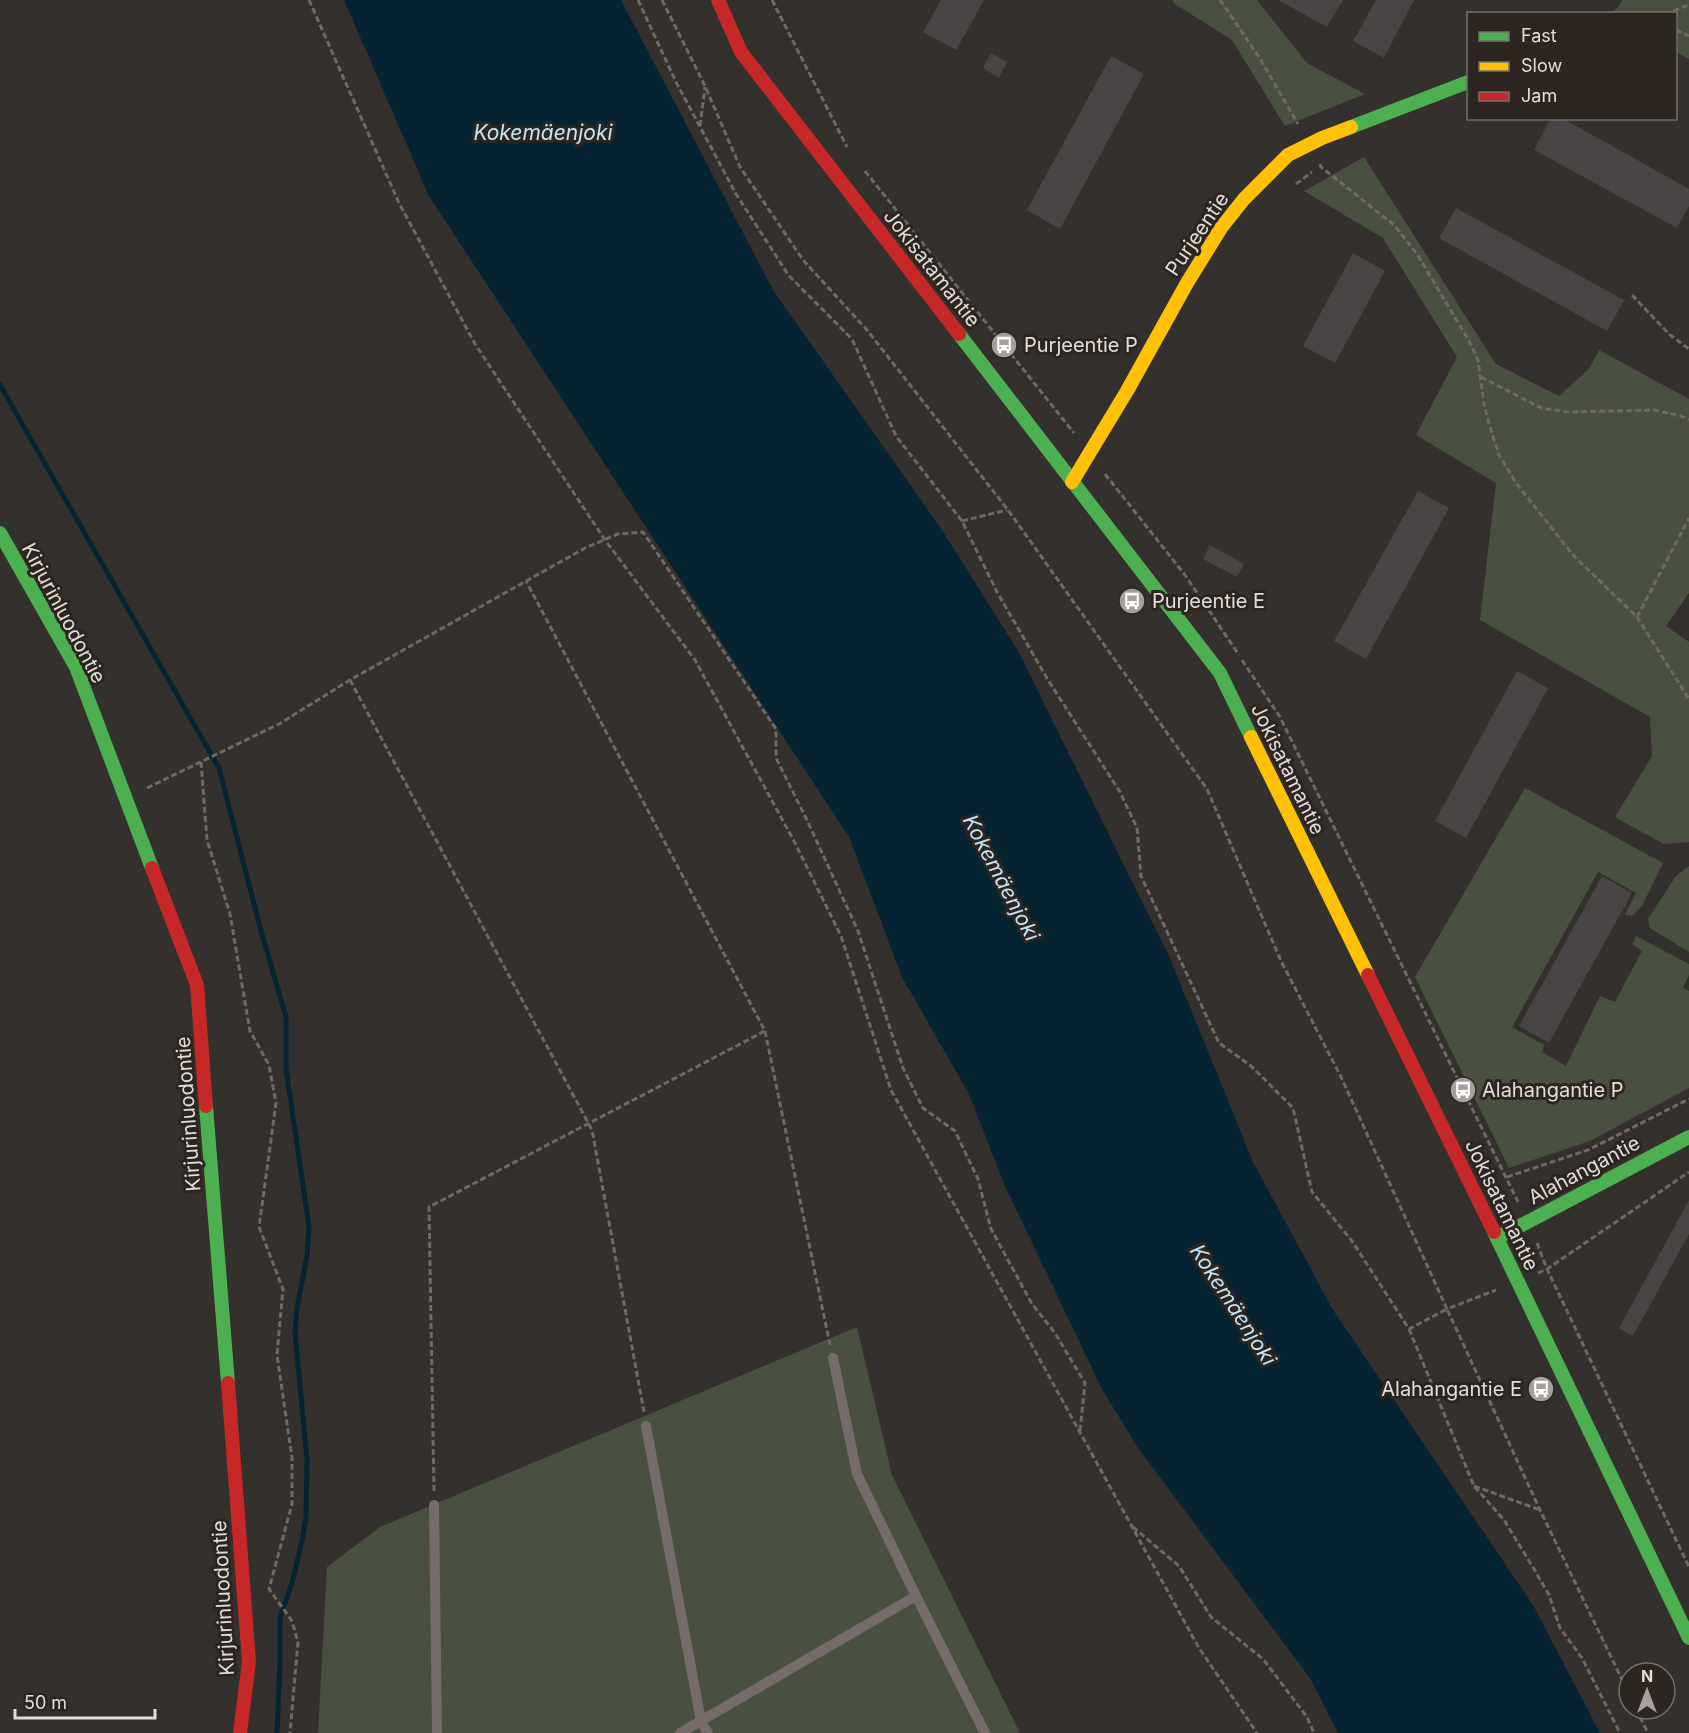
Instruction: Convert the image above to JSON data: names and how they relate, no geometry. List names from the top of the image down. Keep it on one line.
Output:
{"streets":{"street":["Purjeentie","Jokisatamantie","Kirjurinluodontie","Alahangantie"]},"crossings":[["Purjeentie","Jokisatamantie"],["Jokisatamantie","Alahangantie"]],"water":["Kokemäenjoki"],"places":{"bus stop":["Purjeentie P","Purjeentie E","Alahangantie P","Alahangantie E"]},"legend":["Fast","Slow","Jam"],"scale_bar":"50 m","north":"top"}
